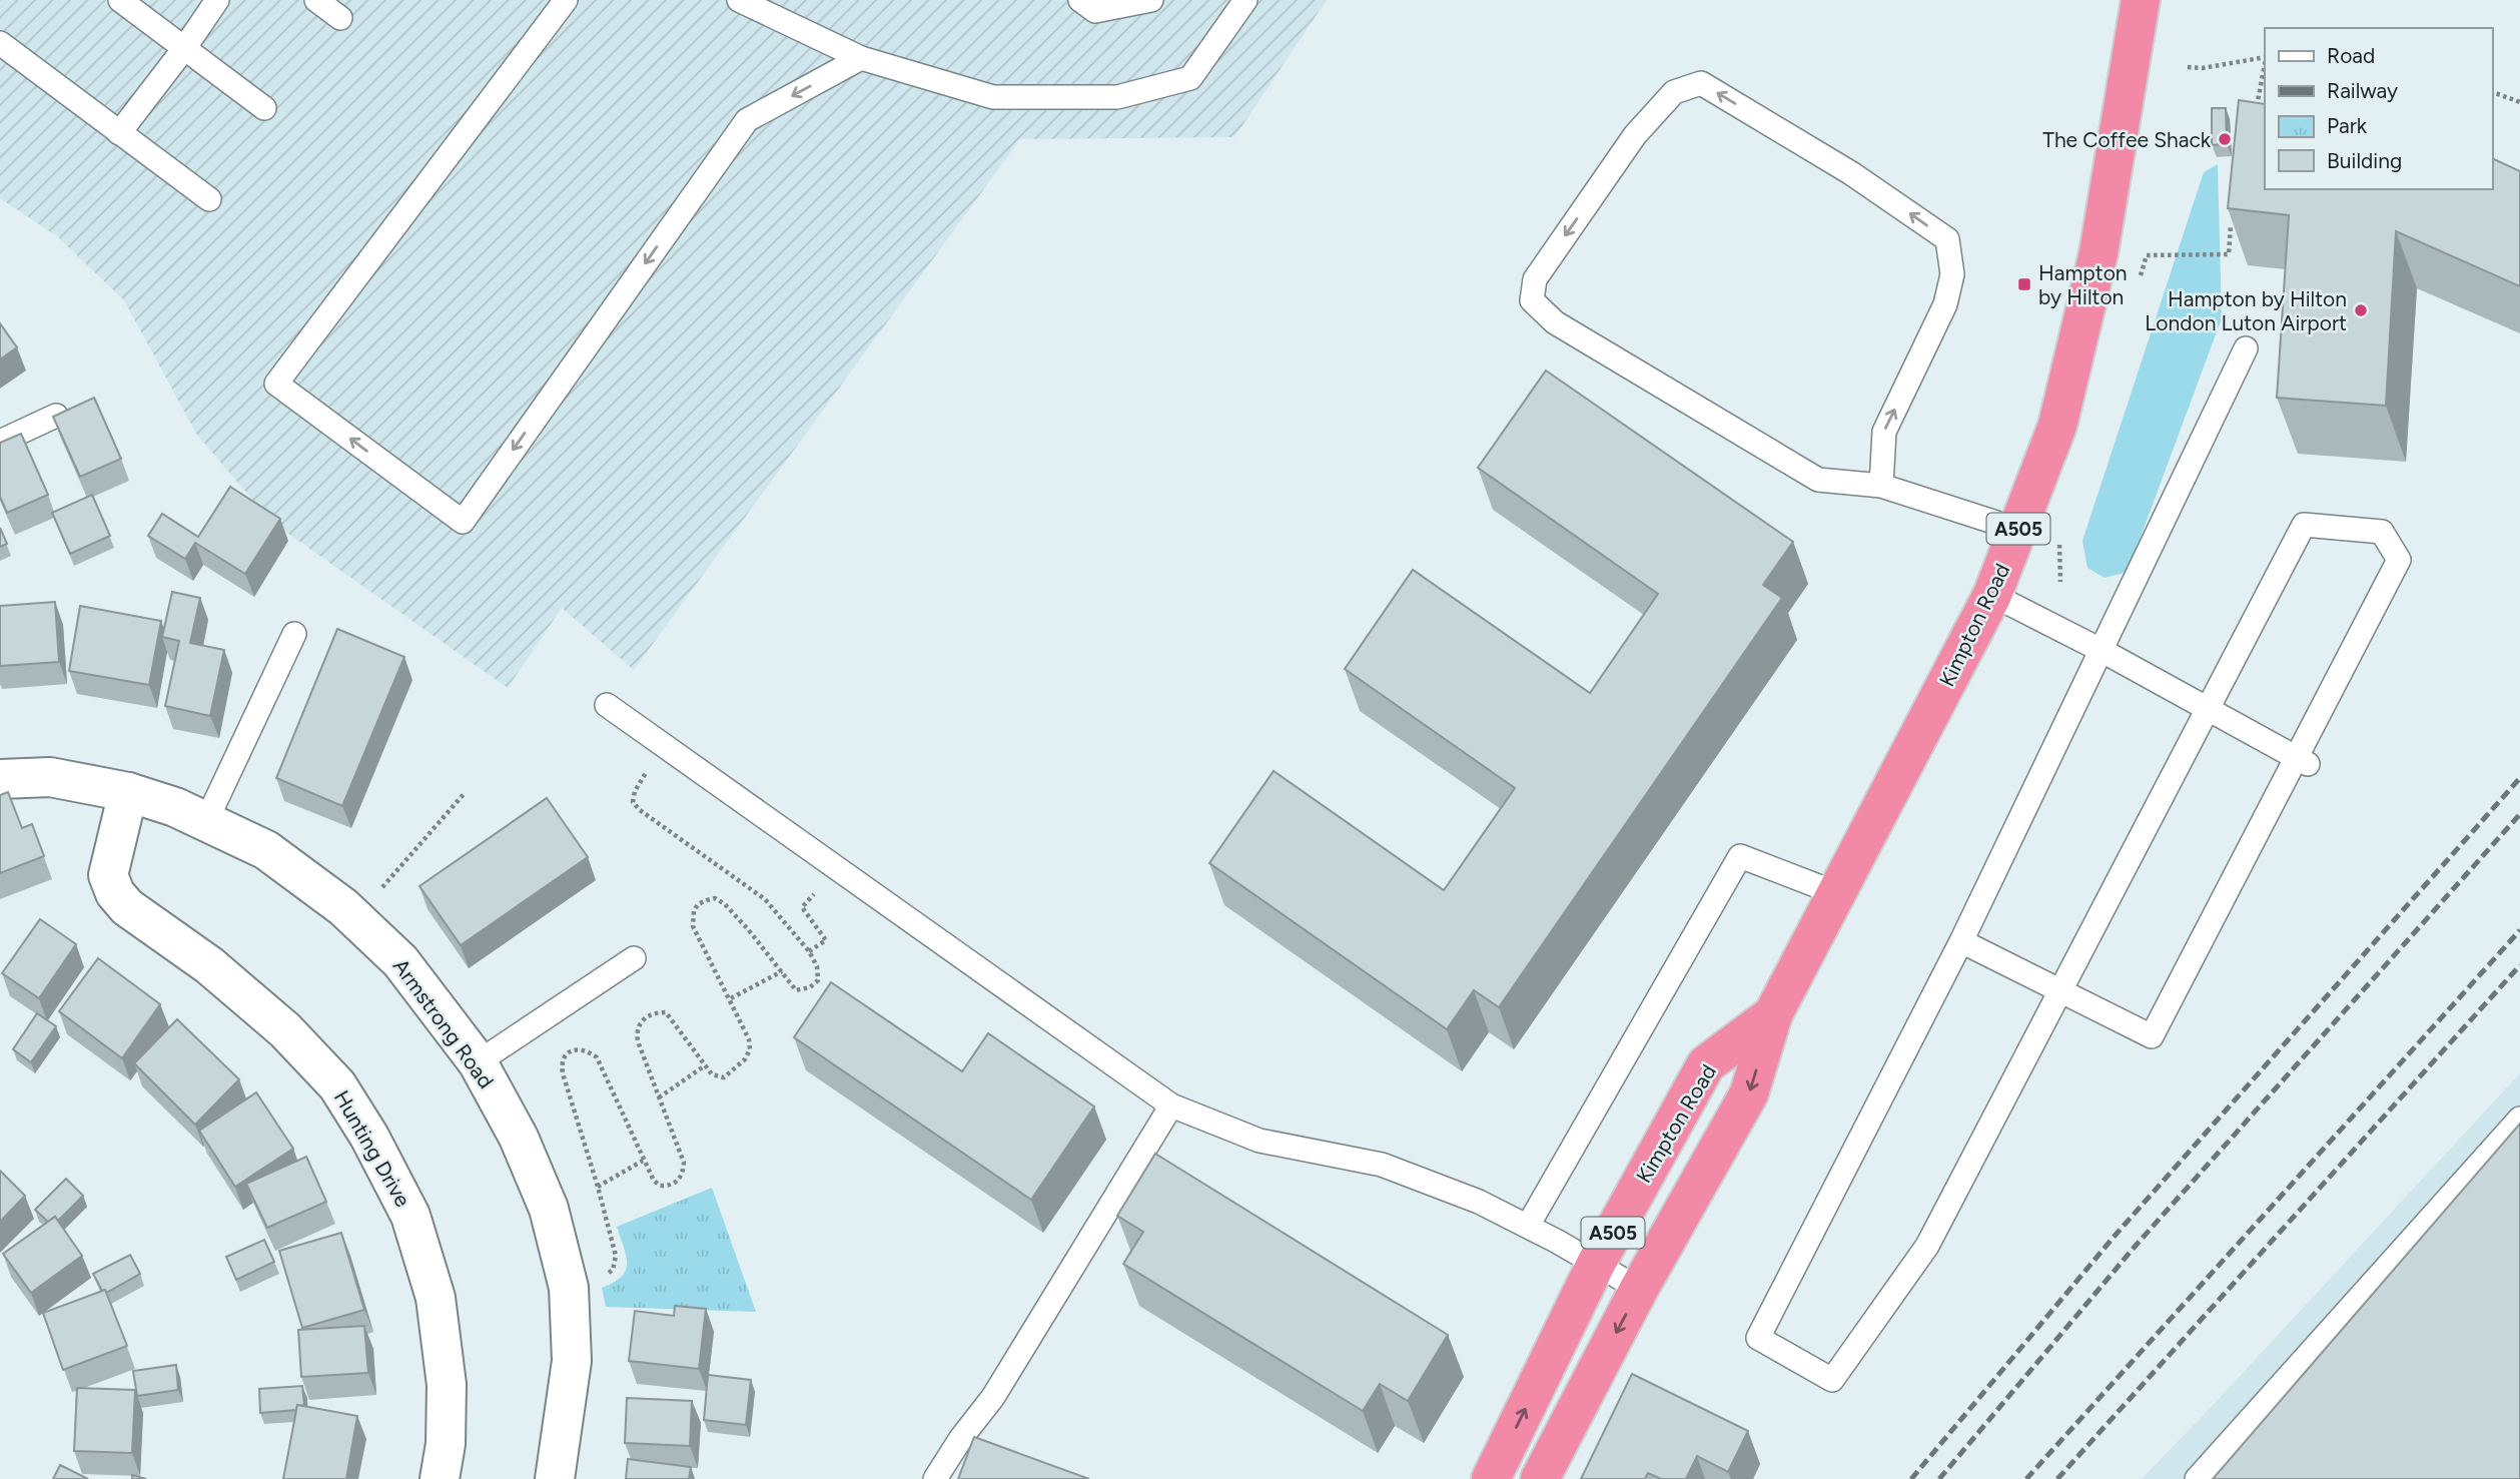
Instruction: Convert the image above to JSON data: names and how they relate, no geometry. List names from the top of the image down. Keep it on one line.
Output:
{"streets":{"highway":["A505","Kimpton Road"],"street":["Armstrong Road","Hunting Drive"]},"crossings":[["Armstrong Road","Hunting Drive"]],"places":{"other":["The Coffee Shack","Hampton by Hilton London Luton Airport"],"transit":["Hampton by Hilton"]},"legend":["Road","Railway","Park","Building"]}
